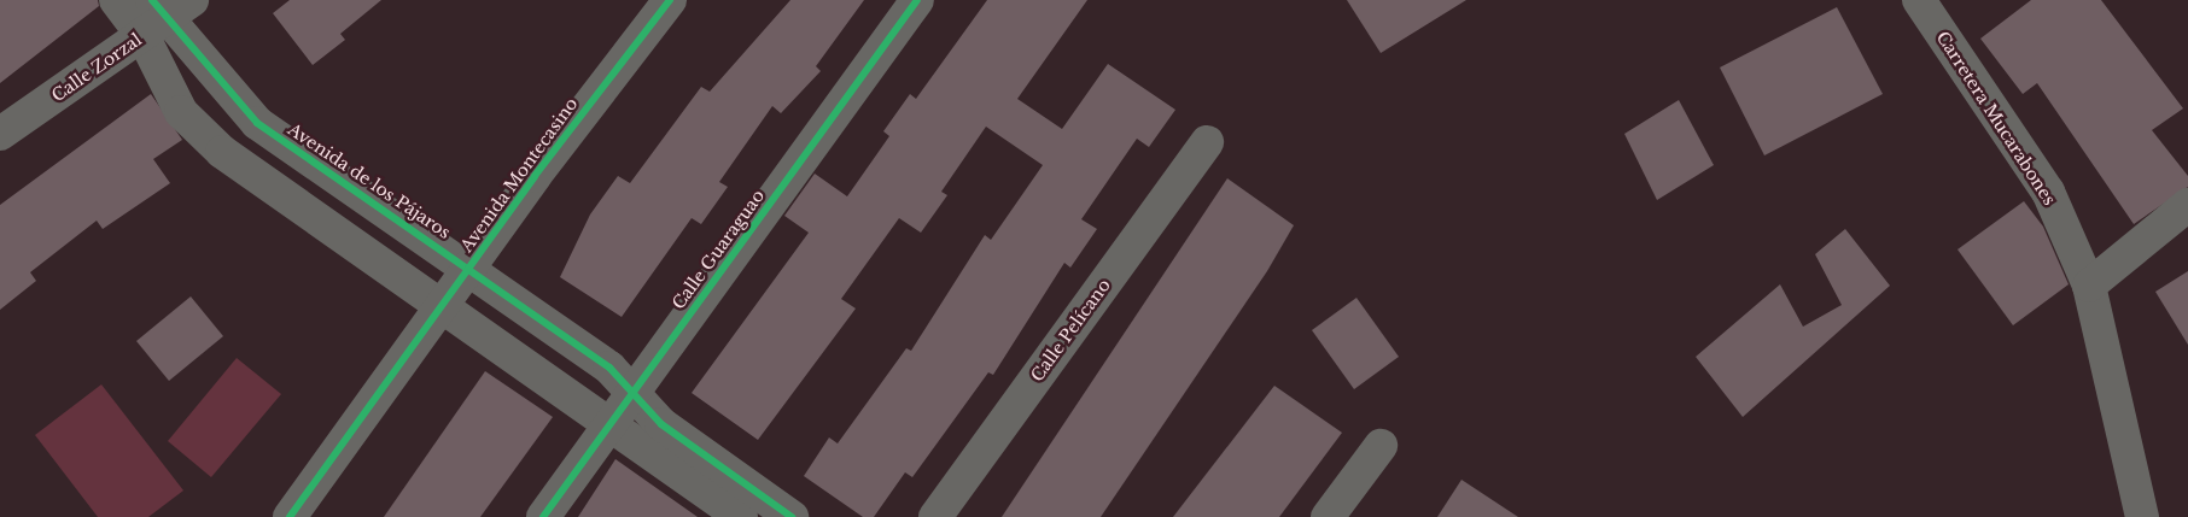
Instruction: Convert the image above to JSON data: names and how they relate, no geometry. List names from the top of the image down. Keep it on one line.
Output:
{"streets":{"street":["Calle Zorzal","Carretera Mucarabones","Avenida Montecasino","Avenida de los Pájaros","Calle Guaraguao","Calle Pelícano"]},"crossings":[["Calle Zorzal","Avenida de los Pájaros"],["Avenida Montecasino","Avenida de los Pájaros"],["Avenida de los Pájaros","Calle Guaraguao"]]}
